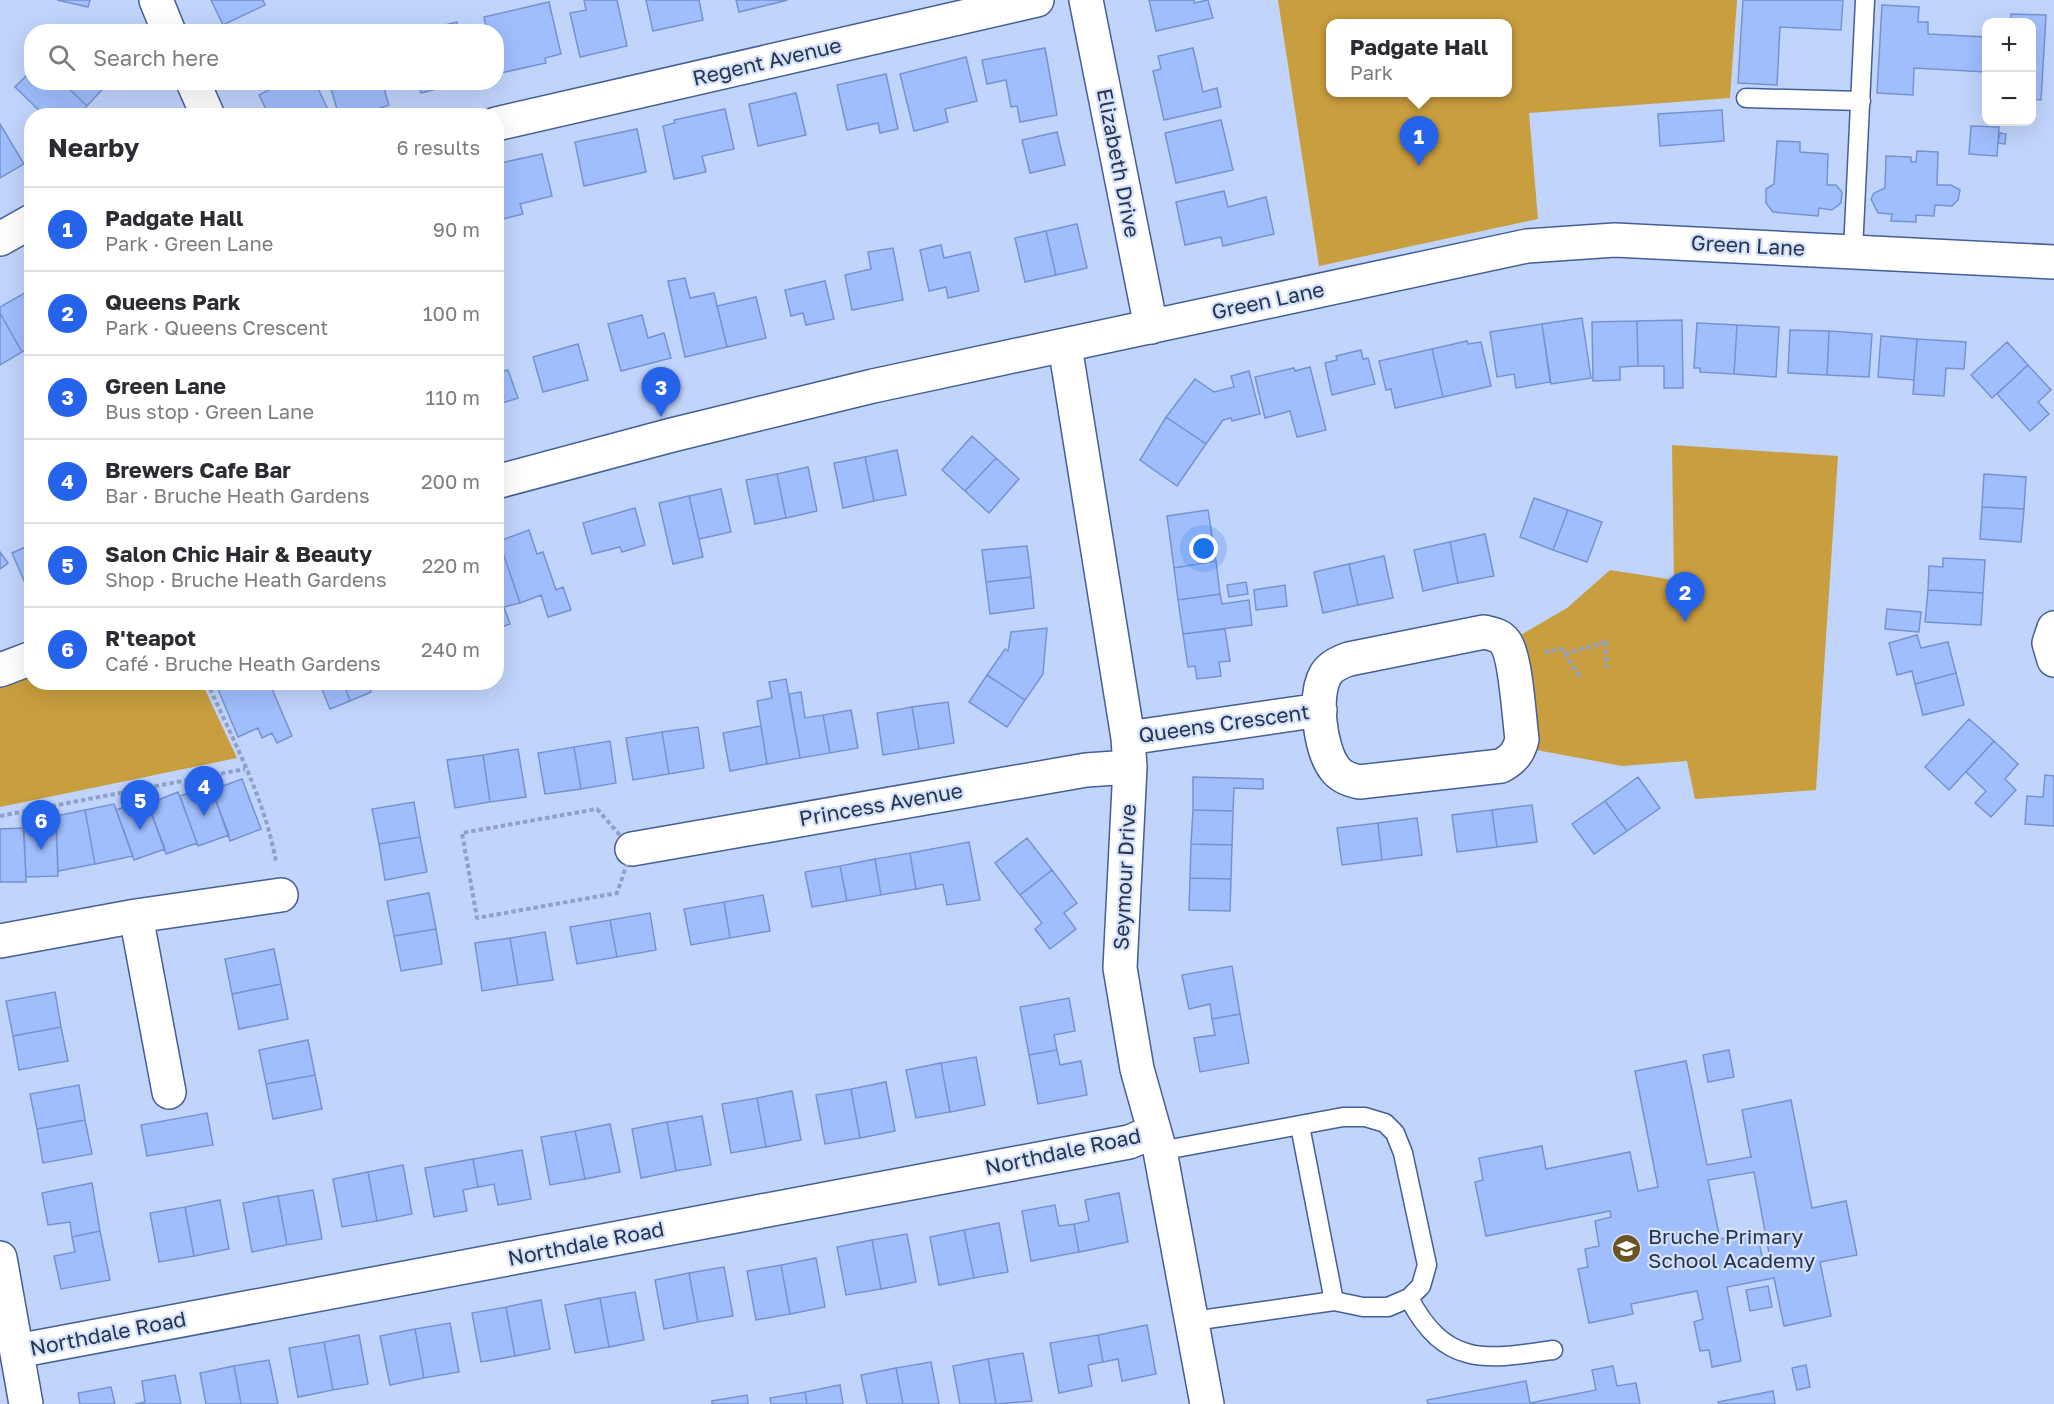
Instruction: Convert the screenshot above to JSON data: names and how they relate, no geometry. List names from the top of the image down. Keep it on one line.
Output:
{"streets":{"street":["Regent Avenue","Elizabeth Drive","Green Lane","Queens Crescent","Princess Avenue","Seymour Drive","Northdale Road"]},"crossings":[["Elizabeth Drive","Green Lane"],["Green Lane","Seymour Drive"],["Queens Crescent","Princess Avenue"],["Queens Crescent","Seymour Drive"],["Princess Avenue","Seymour Drive"],["Seymour Drive","Northdale Road"]],"places":{"school or university":["Bruche Primary School Academy"]},"page":{"map_buttons":["+","−"],"popup":["Padgate Hall","Park"],"search":"Search here","heading":["Nearby","6 results"],"pins":["1","3","2","4","5","6"],"list":[{"mark":"1","name":"Padgate Hall","note":"Park · Green Lane","value":"90 m"},{"mark":"2","name":"Queens Park","note":"Park · Queens Crescent","value":"100 m"},{"mark":"3","name":"Green Lane","note":"Bus stop · Green Lane","value":"110 m"},{"mark":"4","name":"Brewers Cafe Bar","note":"Bar · Bruche Heath Gardens","value":"200 m"},{"mark":"5","name":"Salon Chic Hair & Beauty","note":"Shop · Bruche Heath Gardens","value":"220 m"},{"mark":"6","name":"R'teapot","note":"Café · Bruche Heath Gardens","value":"240 m"}]}}
